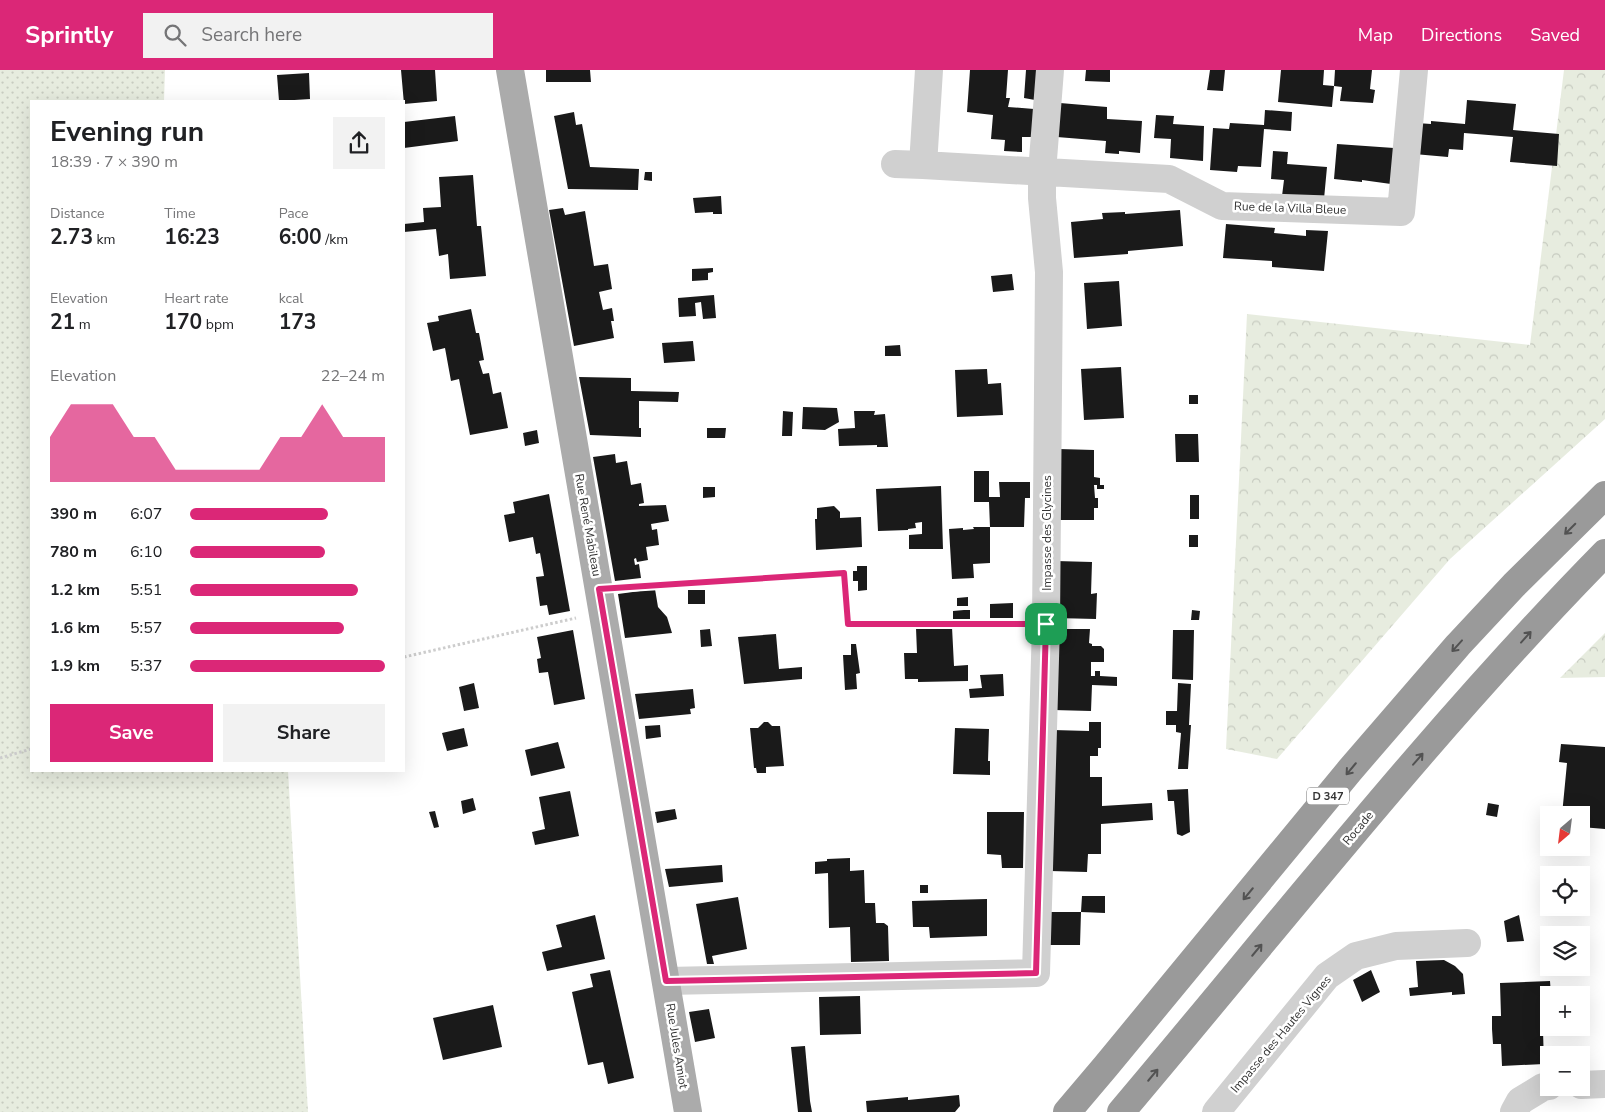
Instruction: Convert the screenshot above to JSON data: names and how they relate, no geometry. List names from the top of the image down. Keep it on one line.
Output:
{"streets":{"highway":["D 347","Rocade"],"main road":["Rue René Mabileau","Rue Jules Amiot"],"street":["Rue de la Villa Bleue","Impasse des Glycines","Impasse des Hautes Vignes"]},"crossings":[["Rue de la Villa Bleue","Impasse des Glycines"],["Rue René Mabileau","Impasse des Glycines"],["Rue René Mabileau","Rue Jules Amiot"],["Impasse des Glycines","Rue Jules Amiot"]],"north":"bottom left","page":{"header":"Sprintly","search":"Search here","nav":["Map","Directions","Saved"],"heading":["Evening run","18:39 · 7 × 390 m"],"stats":[["Distance","2.73 km"],["Time","16:23"],["Pace","6:00 /km"],["Elevation","21 m"],["Heart rate","170 bpm"],["kcal","173"]],"chart":["Elevation","22–24 m"],"list":[{"name":"390 m","note":"6:07"},{"name":"780 m","note":"6:10"},{"name":"1.2 km","note":"5:51"},{"name":"1.6 km","note":"5:57"},{"name":"1.9 km","note":"5:37"}],"buttons":["Save","Share"],"map_buttons":["+","−"]}}
